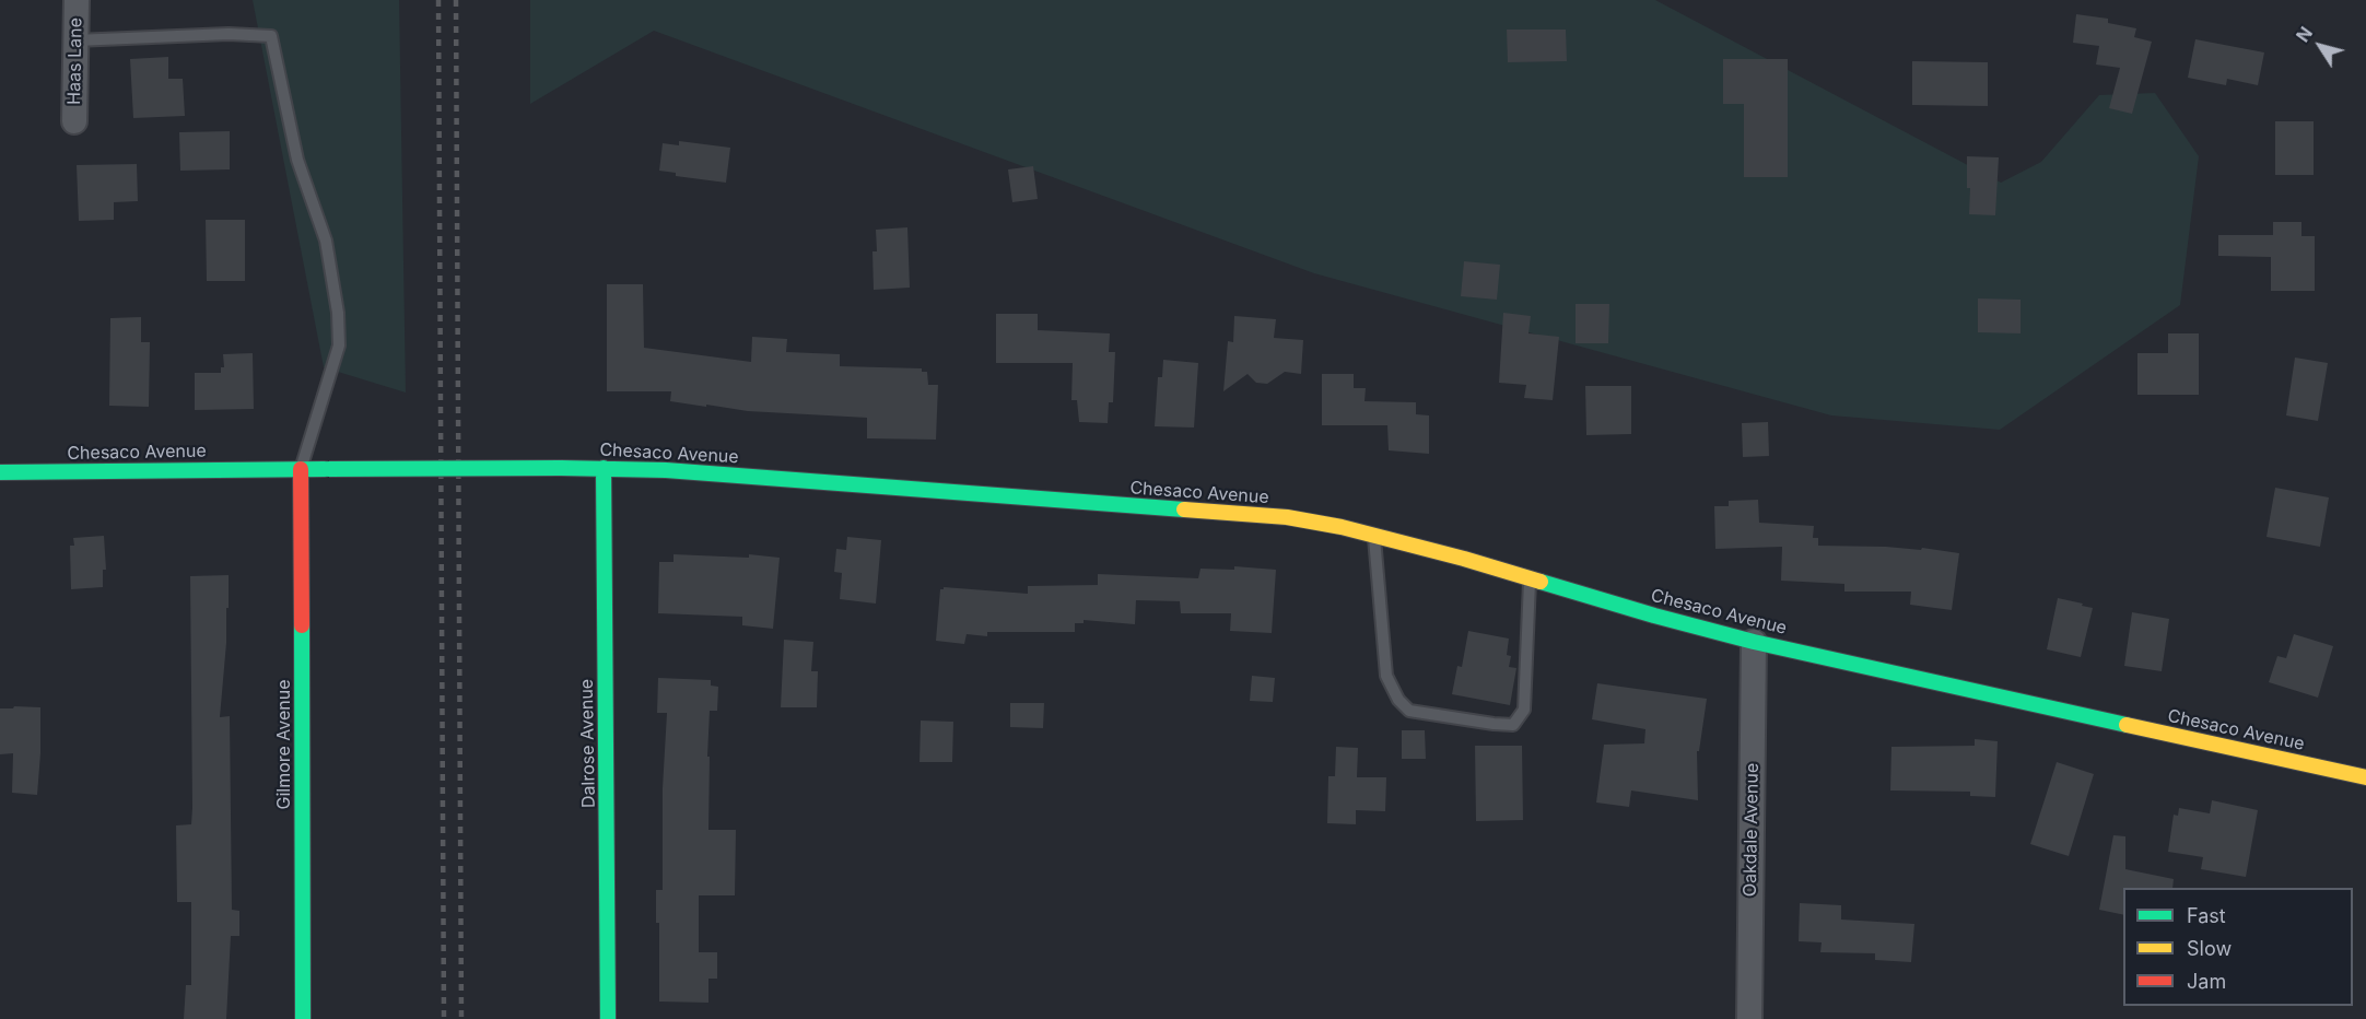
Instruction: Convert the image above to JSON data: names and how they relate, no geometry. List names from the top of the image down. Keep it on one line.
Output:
{"streets":{"street":["Haas Lane","Chesaco Avenue","Dalrose Avenue","Gilmore Avenue","Oakdale Avenue"]},"crossings":[["Chesaco Avenue","Dalrose Avenue"],["Chesaco Avenue","Gilmore Avenue"],["Chesaco Avenue","Oakdale Avenue"]],"legend":["Fast","Slow","Jam"],"north":"top left"}
